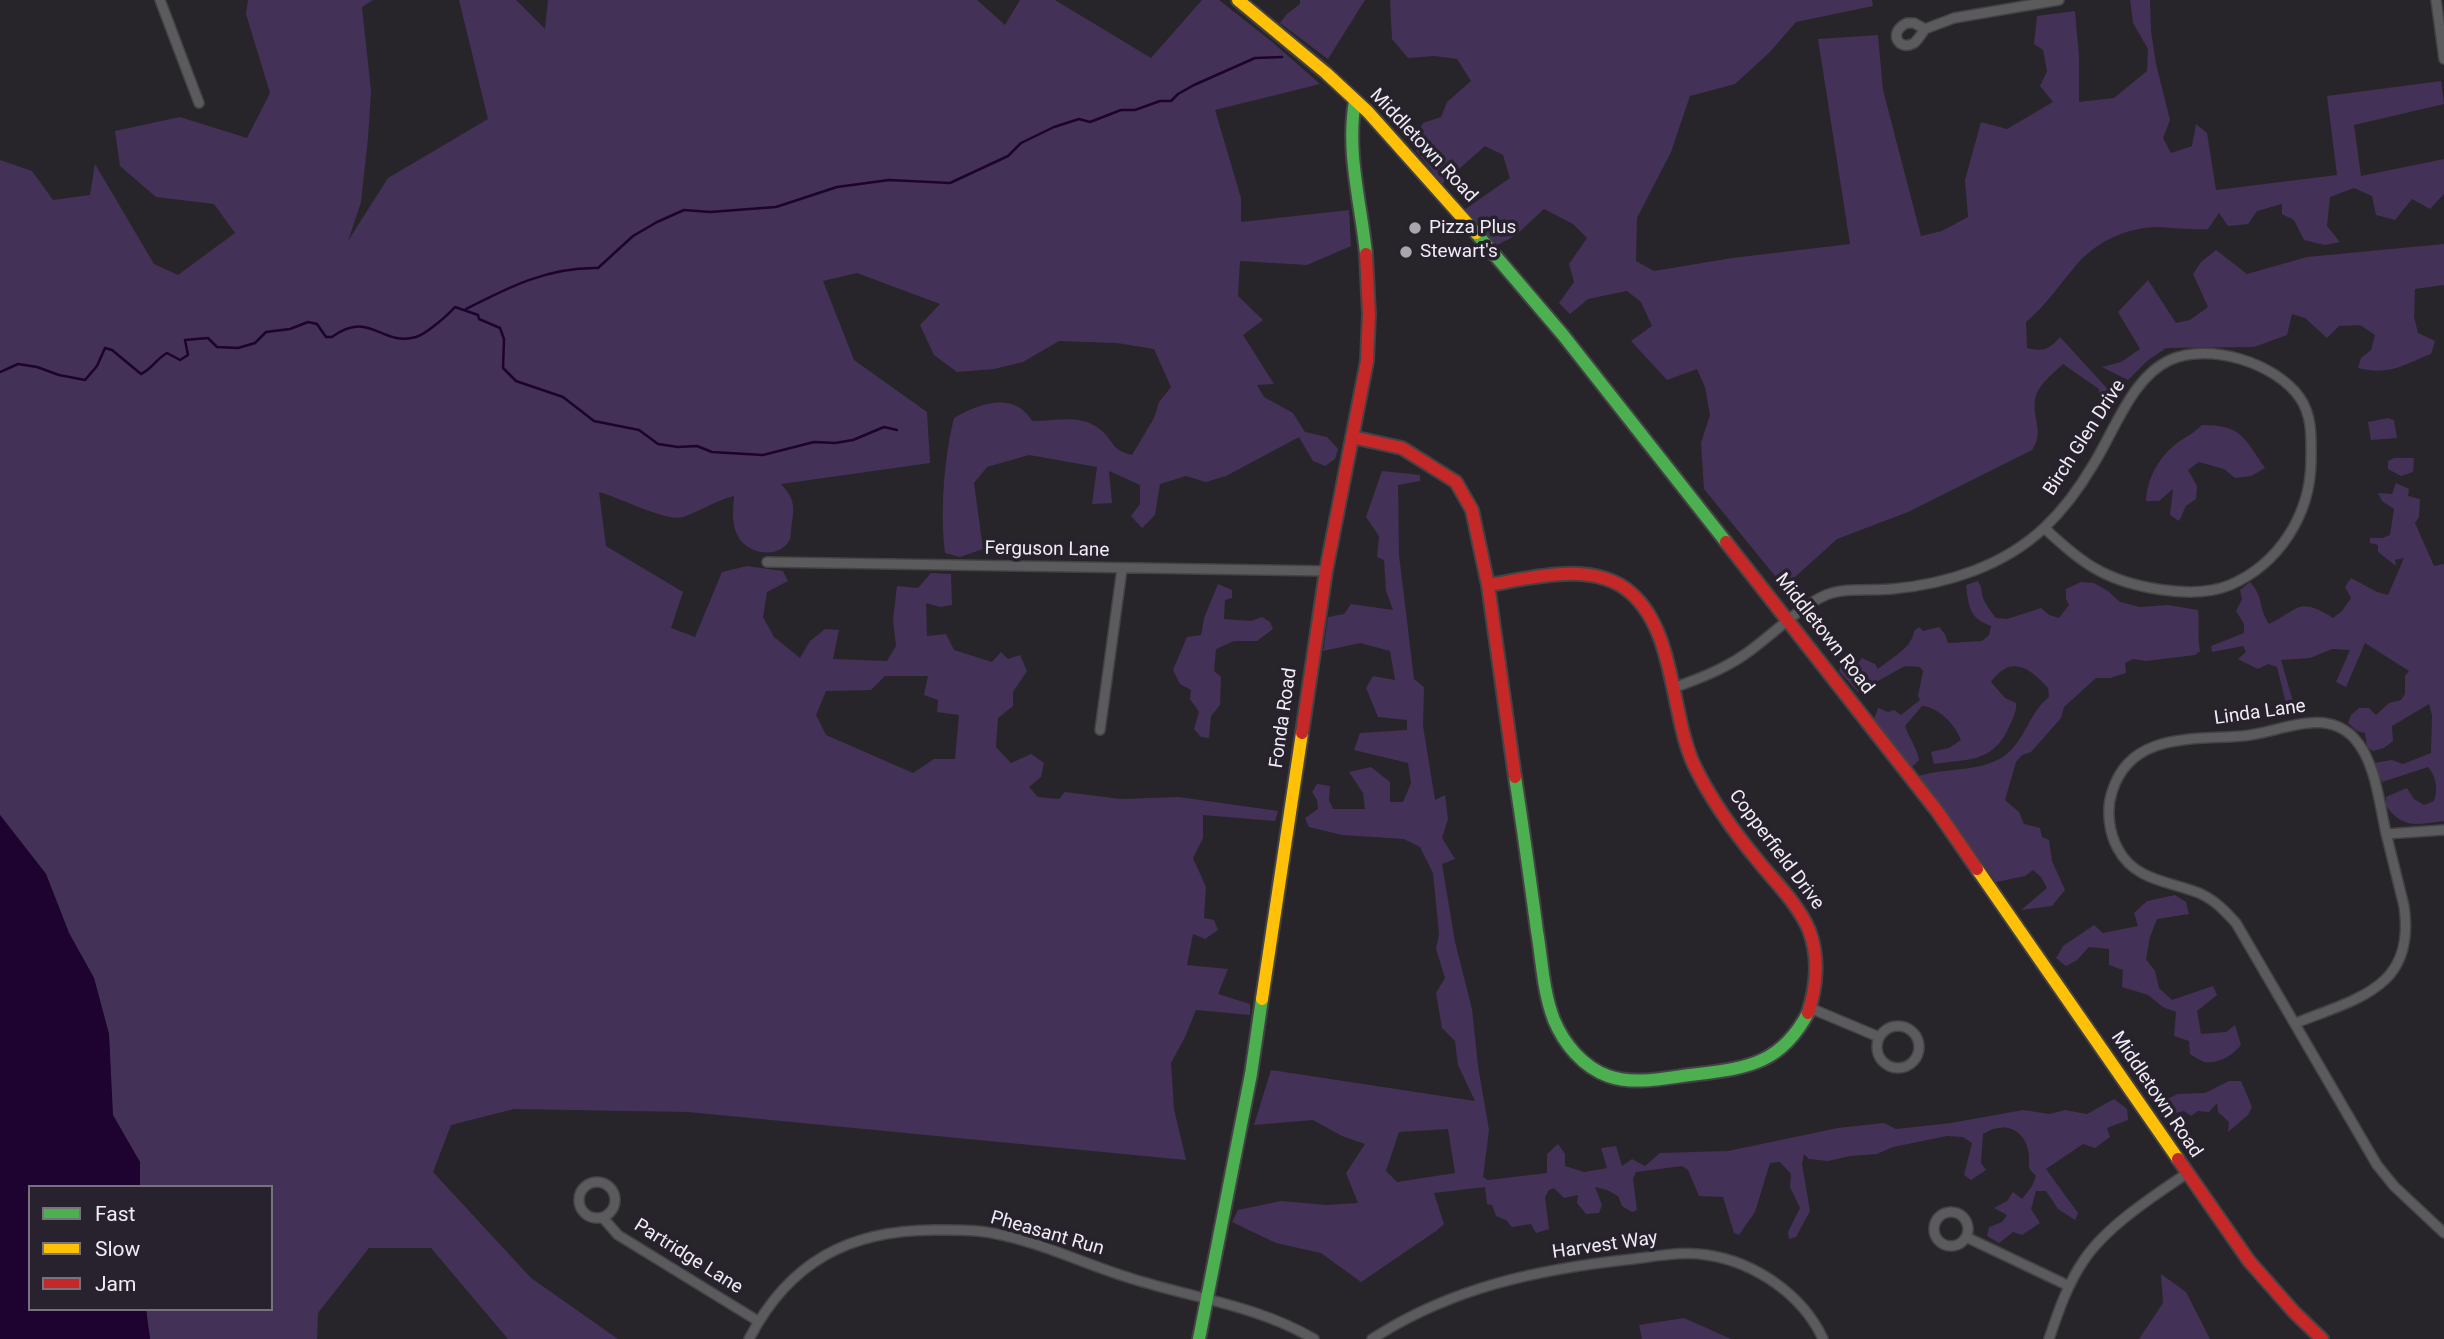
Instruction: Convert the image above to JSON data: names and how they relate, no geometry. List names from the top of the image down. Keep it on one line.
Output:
{"streets":{"street":["Middletown Road","Birch Glen Drive","Ferguson Lane","Linda Lane","Fonda Road","Copperfield Drive","Pheasant Run","Harvest Way","Partridge Lane"]},"crossings":[["Middletown Road","Birch Glen Drive"],["Middletown Road","Fonda Road"],["Birch Glen Drive","Copperfield Drive"],["Ferguson Lane","Fonda Road"],["Fonda Road","Copperfield Drive"],["Fonda Road","Pheasant Run"],["Pheasant Run","Partridge Lane"]],"places":["Pizza Plus","Stewart's"],"legend":["Fast","Slow","Jam"]}
